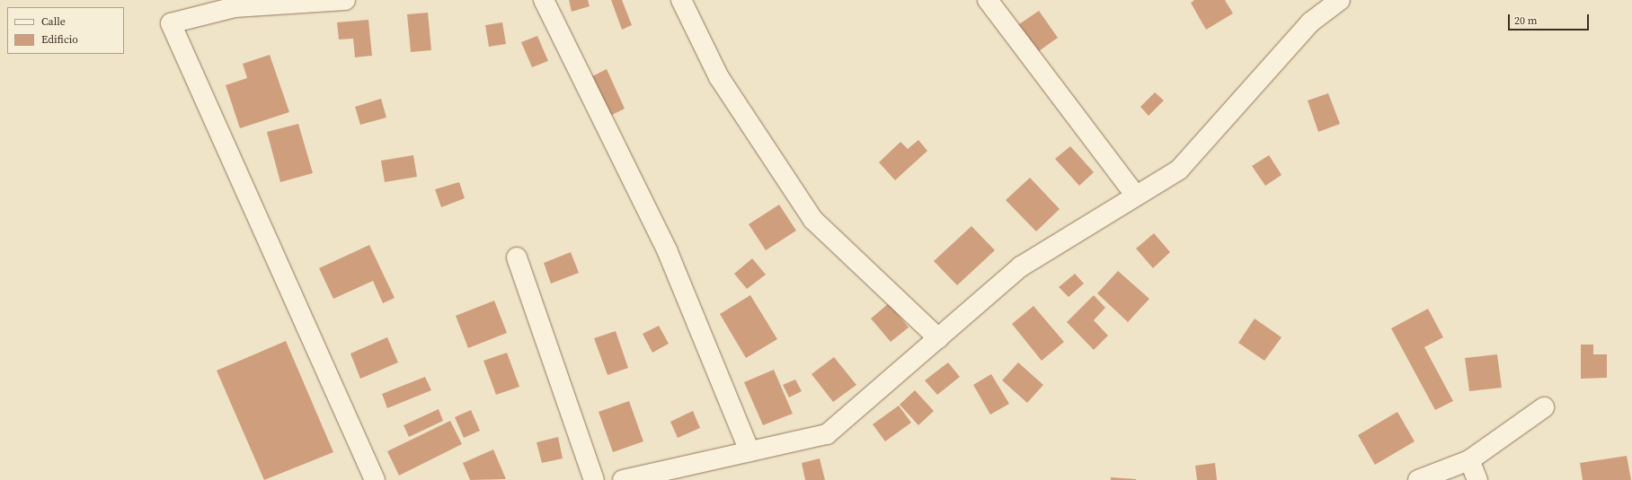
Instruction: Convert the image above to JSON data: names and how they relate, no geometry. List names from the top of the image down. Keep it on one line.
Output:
{"legend":["Calle","Edificio"],"scale_bar":"20 m"}
